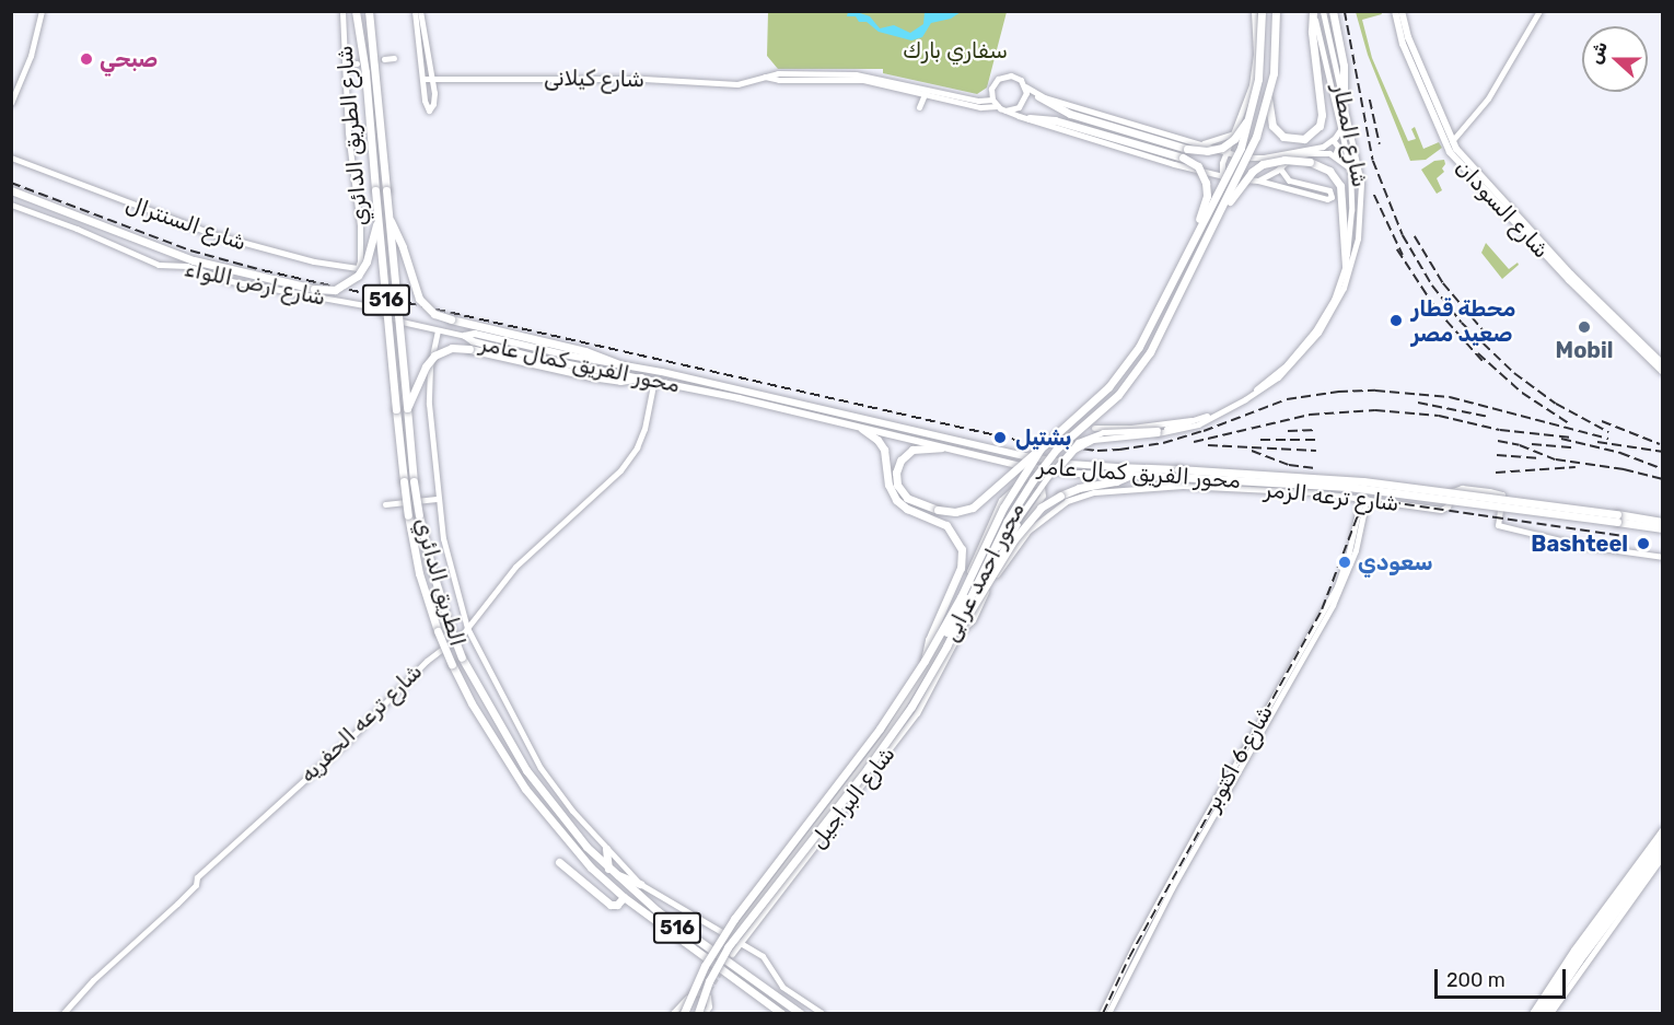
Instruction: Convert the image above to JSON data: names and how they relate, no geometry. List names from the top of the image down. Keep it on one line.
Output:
{"streets":{"highway":["516","محور الفريق كمال عامر","محور احمد عرابى","الطريق الدائري"],"main road":["شارع السودان"],"street":["شارع كيلانى","شارع الطريق الدائري","شارع المطار","شارع السنترال","شارع ارض اللواء","شارع ترعه الزمر","شارع ترعه الحفريه","شارع 6 اكتوبر","شارع البراجيل"]},"crossings":[["شارع الطريق الدائري","شارع السنترال"],["شارع المطار","شارع البراجيل"],["شارع ارض اللواء","محور الفريق كمال عامر"],["محور الفريق كمال عامر","شارع ترعه الحفريه"],["شارع ترعه الزمر","شارع 6 اكتوبر"],["محور احمد عرابى","شارع البراجيل"]],"parks":["سفاري بارك"],"places":["صبحي","محطة قطار صعيد مصر","Mobil","بشتيل","Bashteel","سعودي"],"scale_bar":"200 m","north":"left"}
